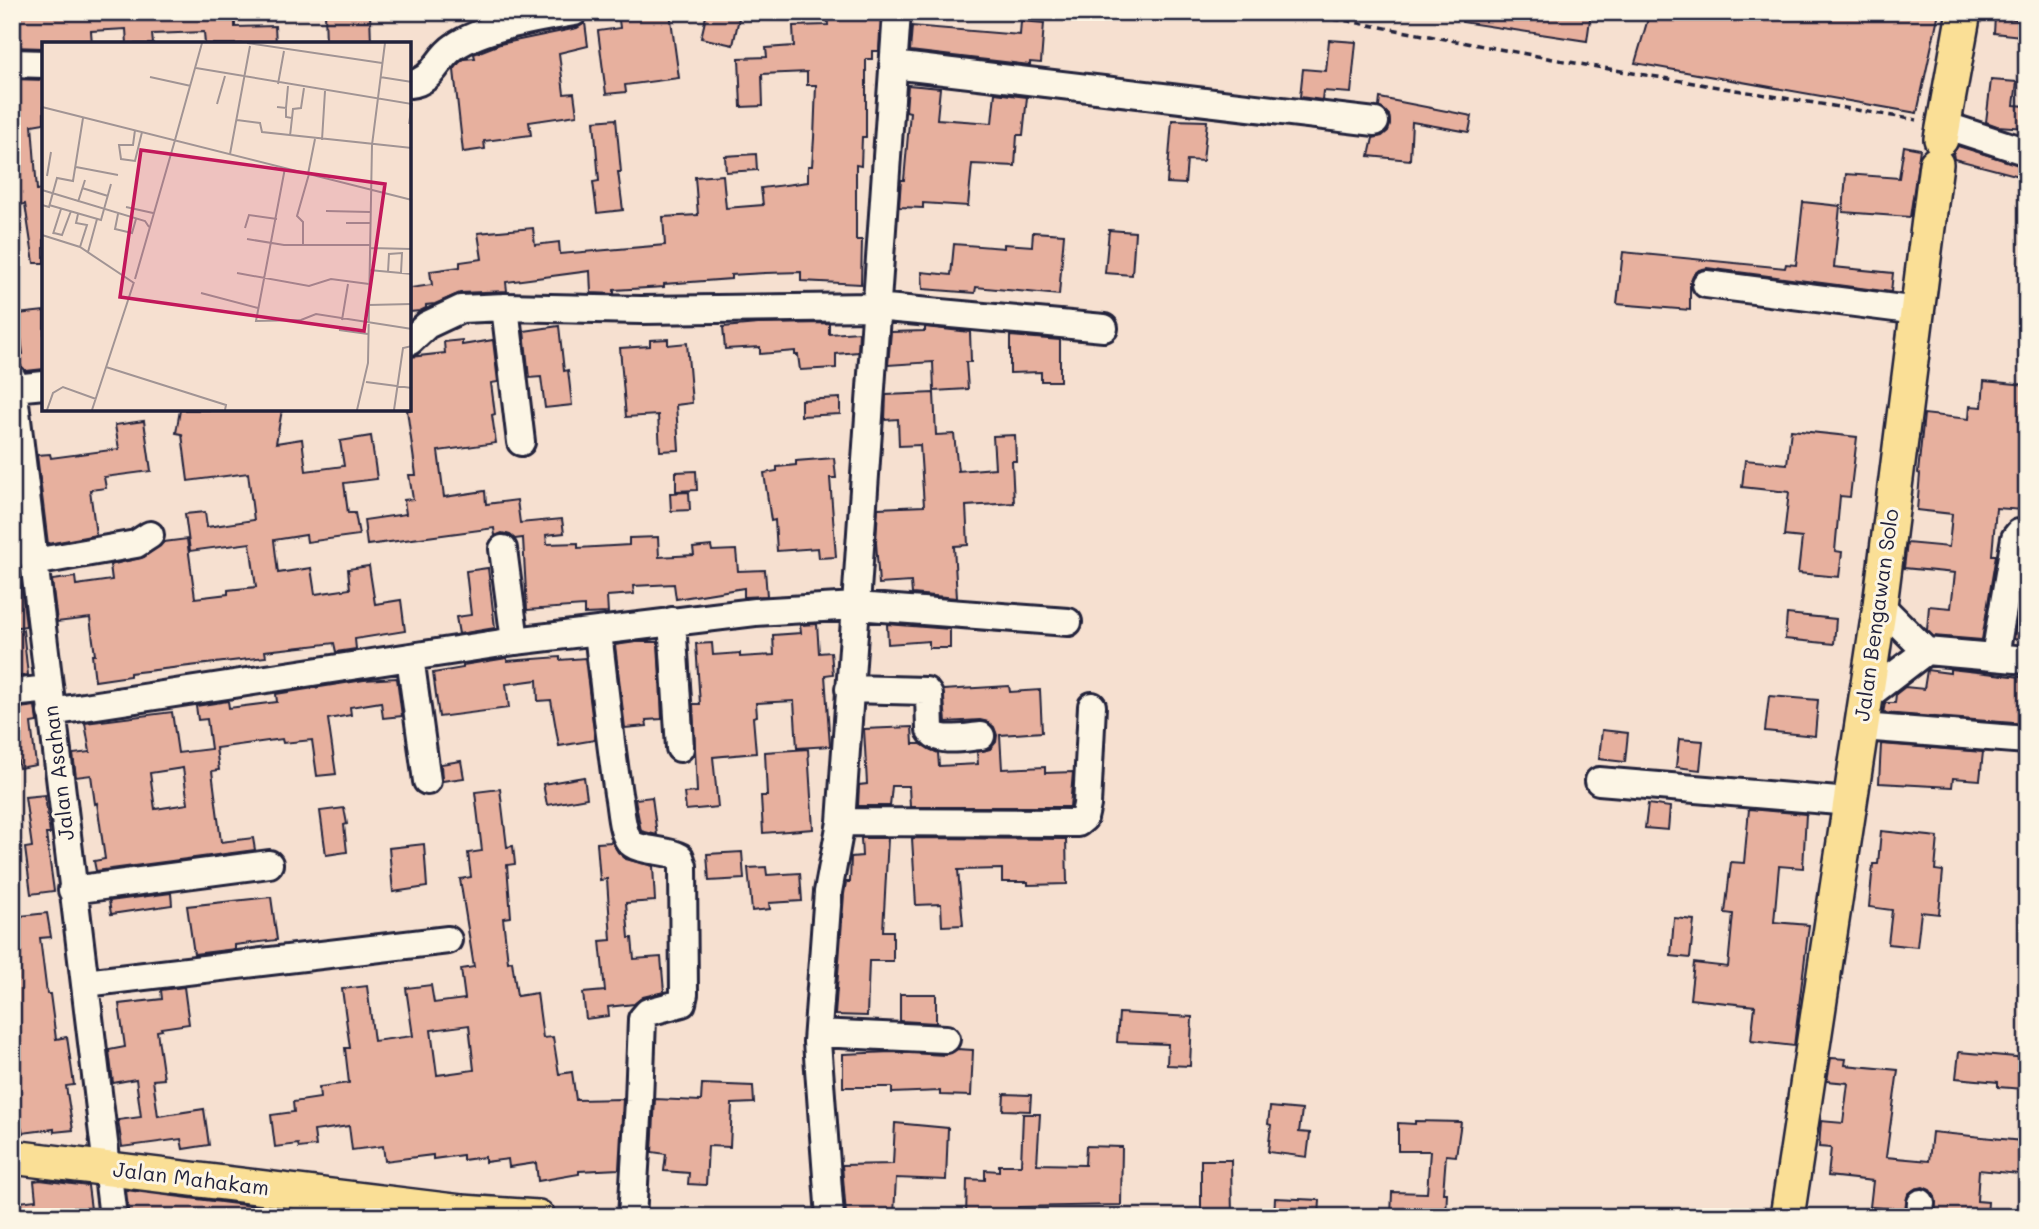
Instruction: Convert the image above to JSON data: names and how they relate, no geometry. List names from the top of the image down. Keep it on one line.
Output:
{"streets":{"main road":["Jalan Bengawan Solo","Jalan Mahakam"],"street":["Jalan Asahan"]},"crossings":[["Jalan Asahan","Jalan Mahakam"]]}
